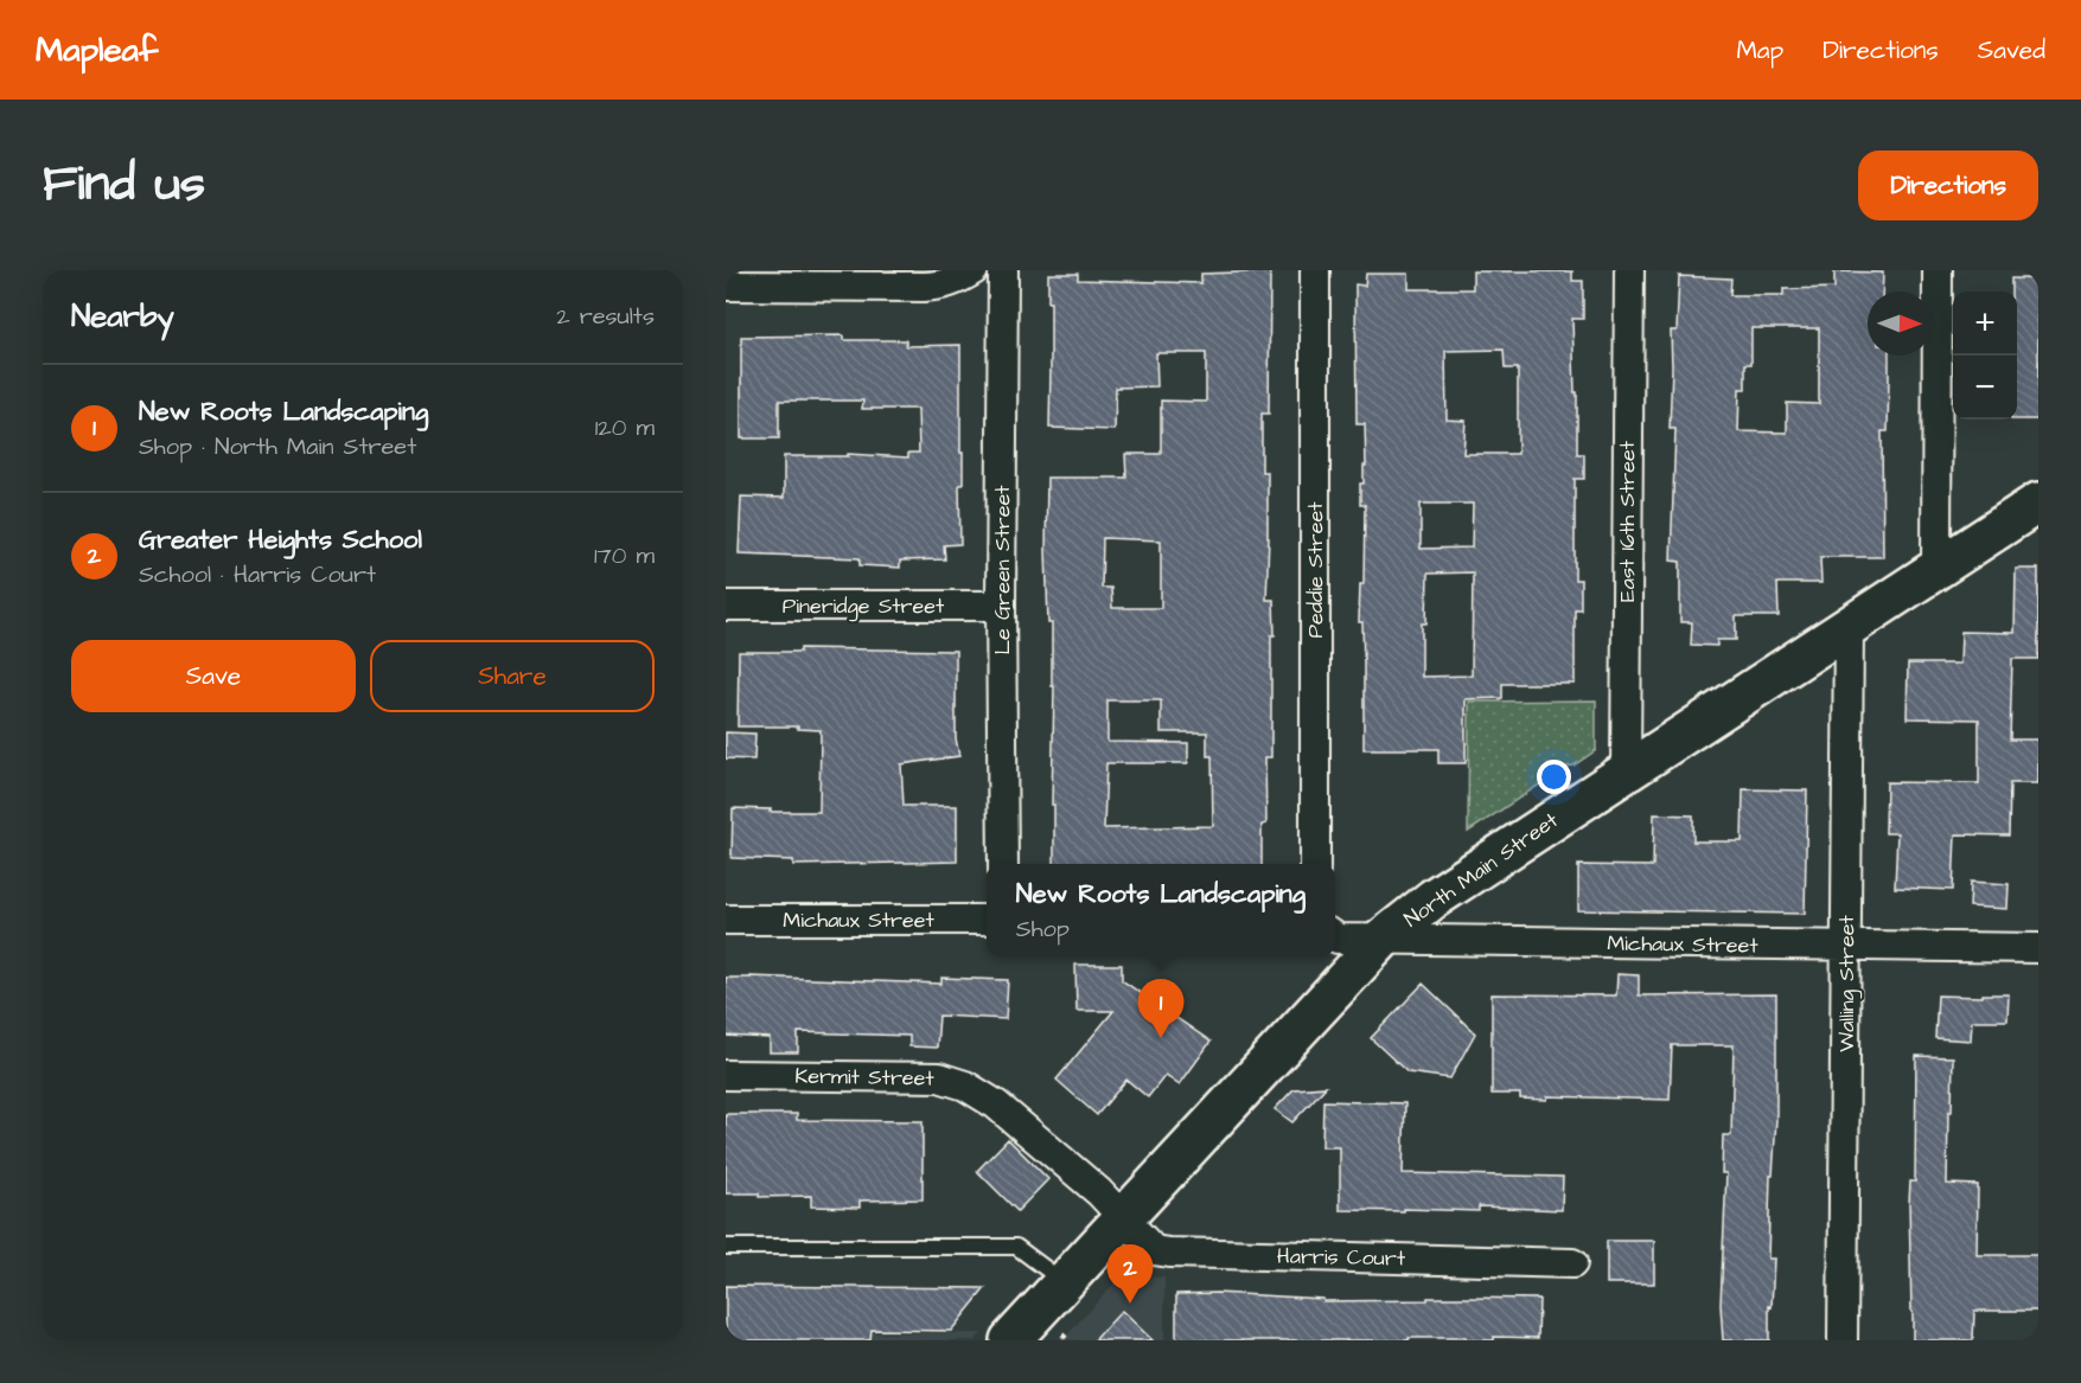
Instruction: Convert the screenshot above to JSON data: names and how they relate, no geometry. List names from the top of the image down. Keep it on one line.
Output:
{"streets":{"main road":["North Main Street"],"street":["East 16th Street","Le Green Street","Peddie Street","Pineridge Street","Michaux Street","Walling Street","Kermit Street","Harris Court"]},"crossings":[["East 16th Street","North Main Street"],["Le Green Street","Pineridge Street"],["North Main Street","Michaux Street"],["North Main Street","Walling Street"],["North Main Street","Kermit Street"],["North Main Street","Harris Court"],["Michaux Street","Walling Street"],["Kermit Street","Harris Court"]],"north":"right","page":{"header":"Mapleaf","nav":["Map","Directions","Saved"],"title":"Find us","buttons":["Directions",["Save","Share"]],"heading":["Nearby","2 results"],"map_buttons":["+","−"],"list":[{"mark":"1","name":"New Roots Landscaping","note":"Shop · North Main Street","value":"120 m"},{"mark":"2","name":"Greater Heights School","note":"School · Harris Court","value":"170 m"}],"popup":["New Roots Landscaping","Shop"],"pins":["1","2"]}}
